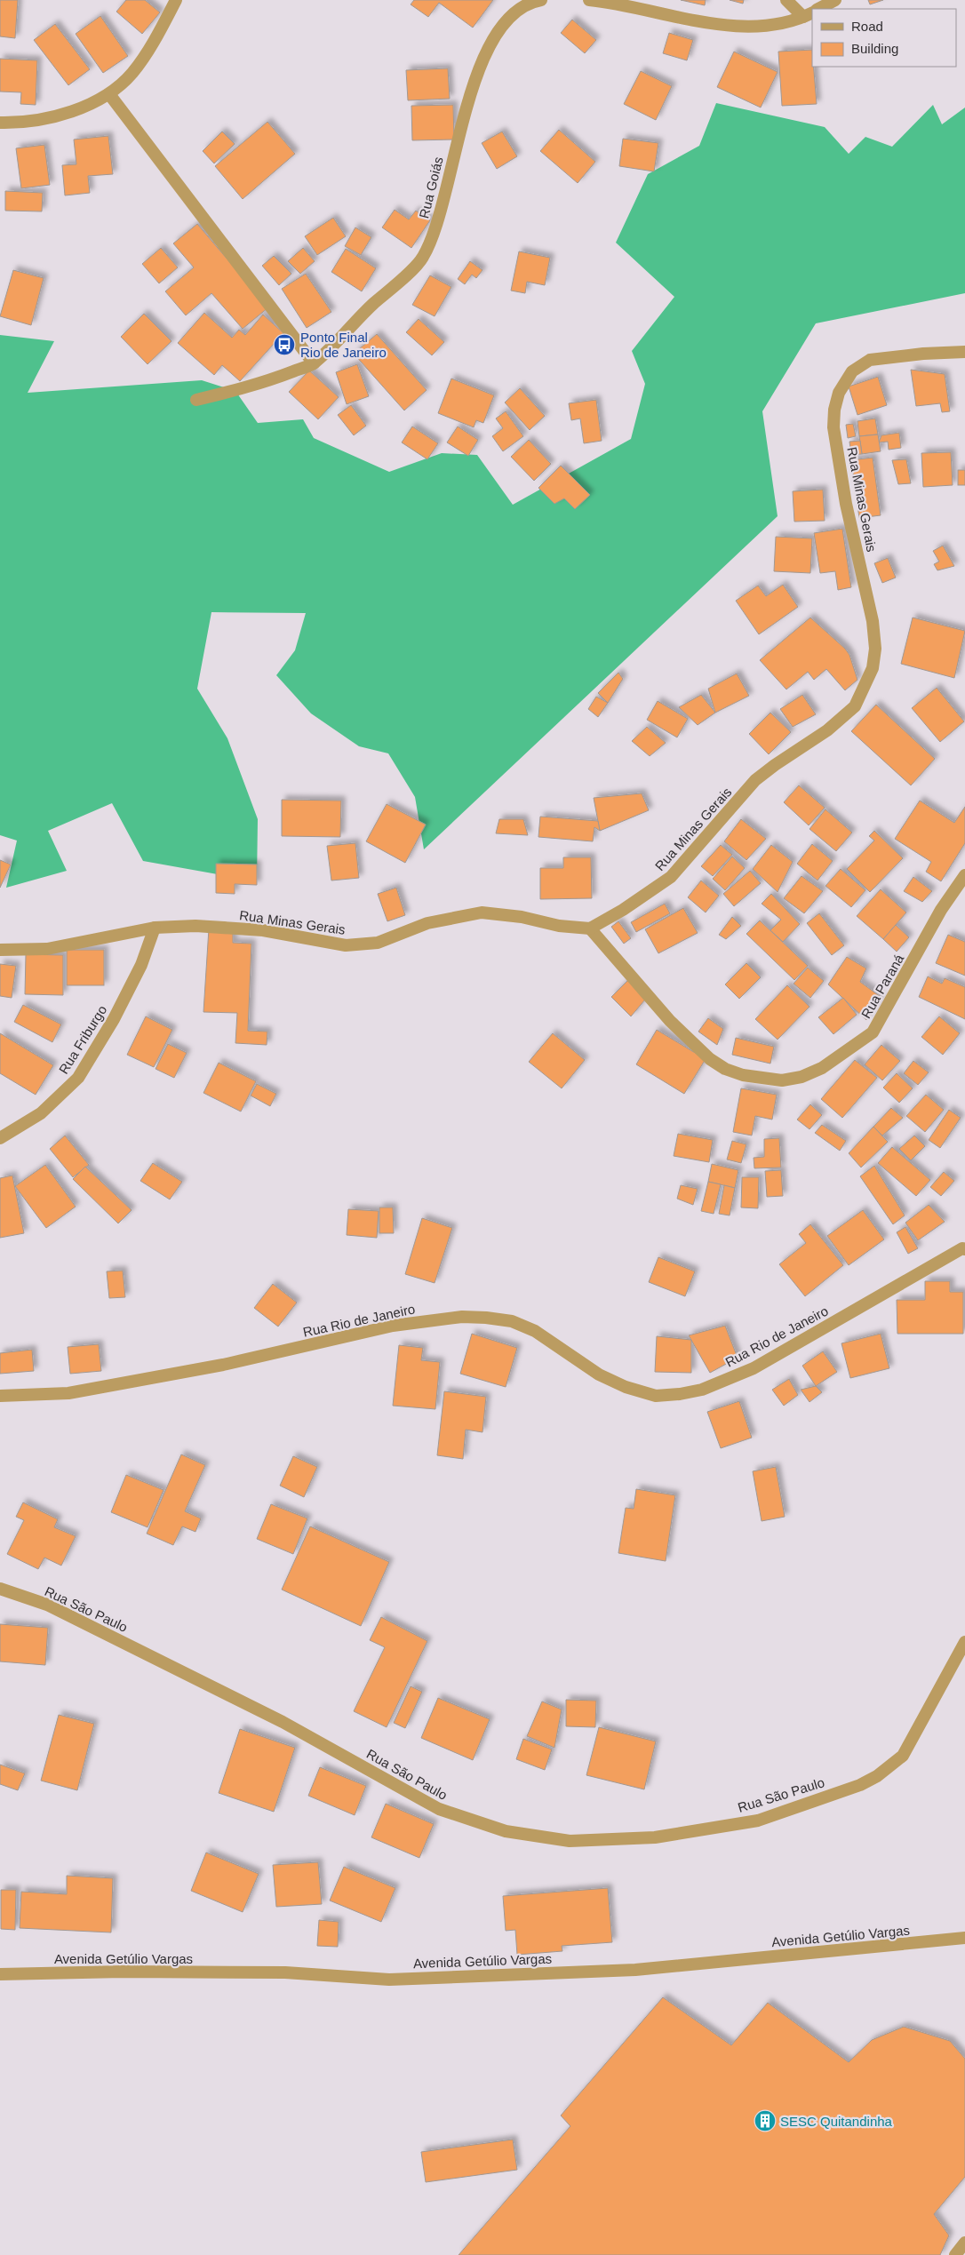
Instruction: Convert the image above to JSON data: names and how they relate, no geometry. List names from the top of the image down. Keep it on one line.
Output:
{"streets":{"street":["Rua Goiás","Rua Minas Gerais","Rua Paraná","Rua Friburgo","Rua Rio de Janeiro","Rua São Paulo","Avenida Getúlio Vargas"]},"crossings":[["Rua Minas Gerais","Rua Paraná"],["Rua Minas Gerais","Rua Friburgo"]],"places":{"bus stop":["Ponto Final Rio de Janeiro"],"building":["SESC Quitandinha"]},"legend":["Road","Building"]}
